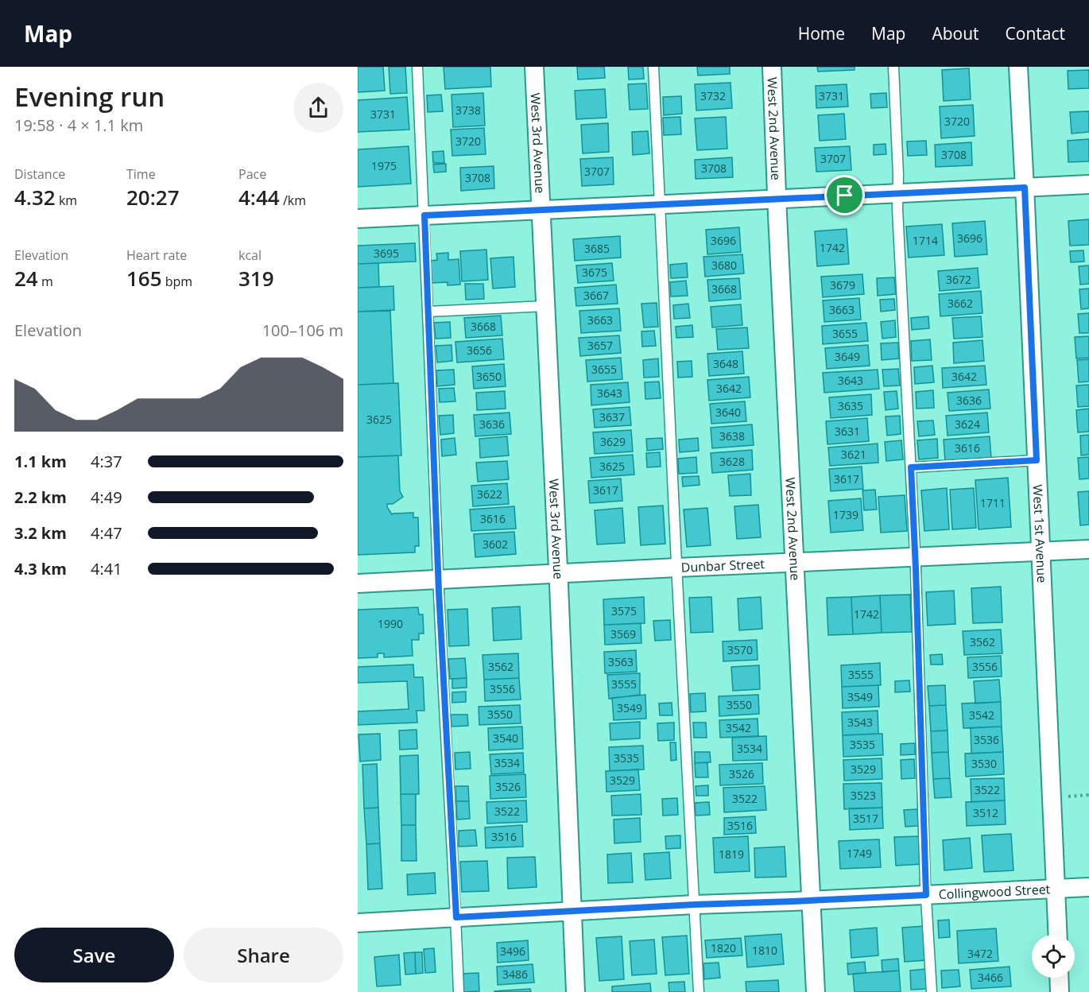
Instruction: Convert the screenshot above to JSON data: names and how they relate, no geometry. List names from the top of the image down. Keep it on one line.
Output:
{"streets":{"street":["West 2nd Avenue","West 3rd Avenue","West 1st Avenue","Dunbar Street","Collingwood Street"]},"crossings":[["West 2nd Avenue","Dunbar Street"],["West 2nd Avenue","Collingwood Street"],["West 3rd Avenue","Dunbar Street"],["West 3rd Avenue","Collingwood Street"],["West 1st Avenue","Dunbar Street"],["West 1st Avenue","Collingwood Street"]],"house_numbers":["3732","3731","3738","3731","3720","3720","3708","3707","1975","3708","3707","3708","3696","3696","1714","1742","3685","3695","3680","3675","3672","3679","3668","3667","3662","3663","3663","3668","3655","3657","3656","3649","3648","3655","3650","3642","3643","3642","3643","3636","3635","3640","3637","3625","3636","3624","3631","3638","3629","3616","3621","3628","3625","3617","3617","3622","1711","1739","3616","3602","3575","1742","1990","3569","3562","3570","3563","3562","3556","3555","3555","3556","3549","3550","3549","3550","3542","3543","3542","3540","3536","3535","3534","3535","3534","3530","3529","3526","3529","3526","3522","3523","3522","3522","3512","3517","3516","3516","1749","1819","1820","1810","3496","3472","3486","3466"],"page":{"header":"Map","nav":["Home","Map","About","Contact"],"heading":["Evening run","19:58 · 4 × 1.1 km"],"stats":[["Distance","4.32 km"],["Time","20:27"],["Pace","4:44 /km"],["Elevation","24 m"],["Heart rate","165 bpm"],["kcal","319"]],"chart":["Elevation","100–106 m"],"list":[{"name":"1.1 km","note":"4:37"},{"name":"2.2 km","note":"4:49"},{"name":"3.2 km","note":"4:47"},{"name":"4.3 km","note":"4:41"}],"buttons":["Save","Share"]}}
